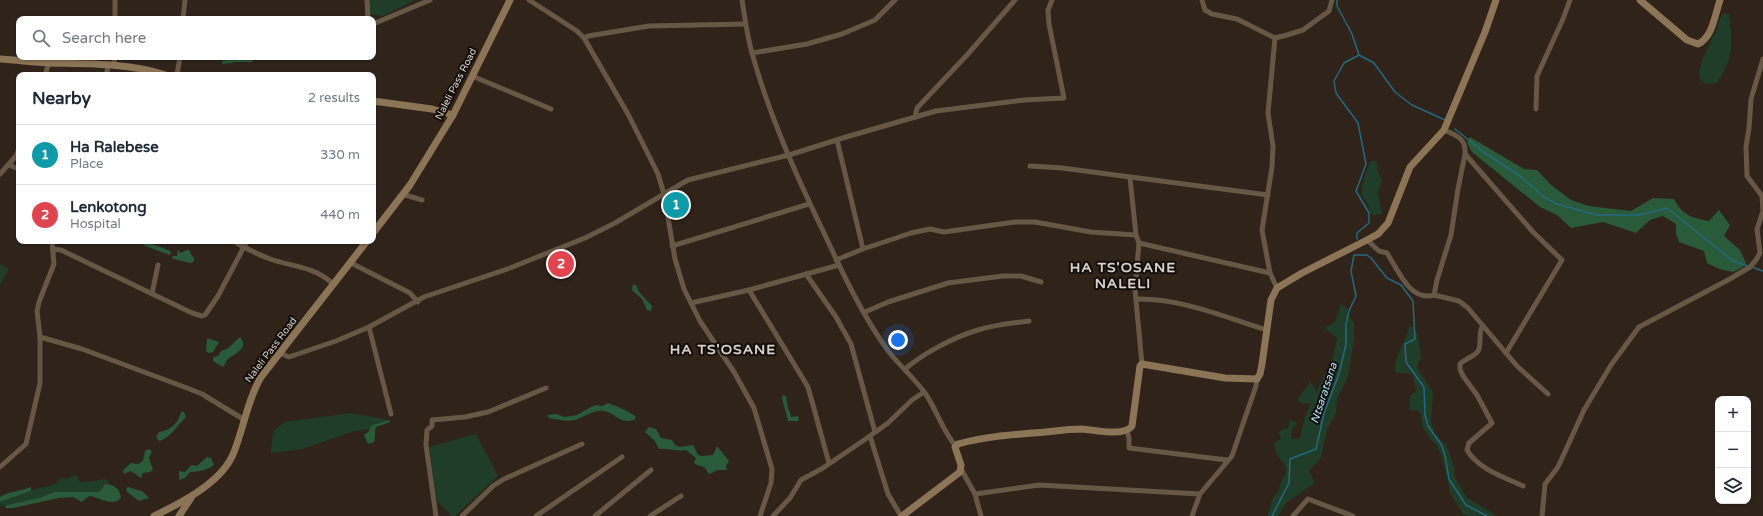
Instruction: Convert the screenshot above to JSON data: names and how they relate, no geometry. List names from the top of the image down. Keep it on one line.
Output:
{"streets":{"street":["Naleli Pass Road"]},"districts":["HA TS'OSANE NALELI","HA TS'OSANE"],"water":["Ntsaratsana"],"page":{"search":"Search here","heading":["Nearby","2 results"],"list":[{"mark":"1","name":"Ha Ralebese","note":"Place","value":"330 m"},{"mark":"2","name":"Lenkotong","note":"Hospital","value":"440 m"}],"pins":["1","2"],"map_buttons":["+","−"]}}
